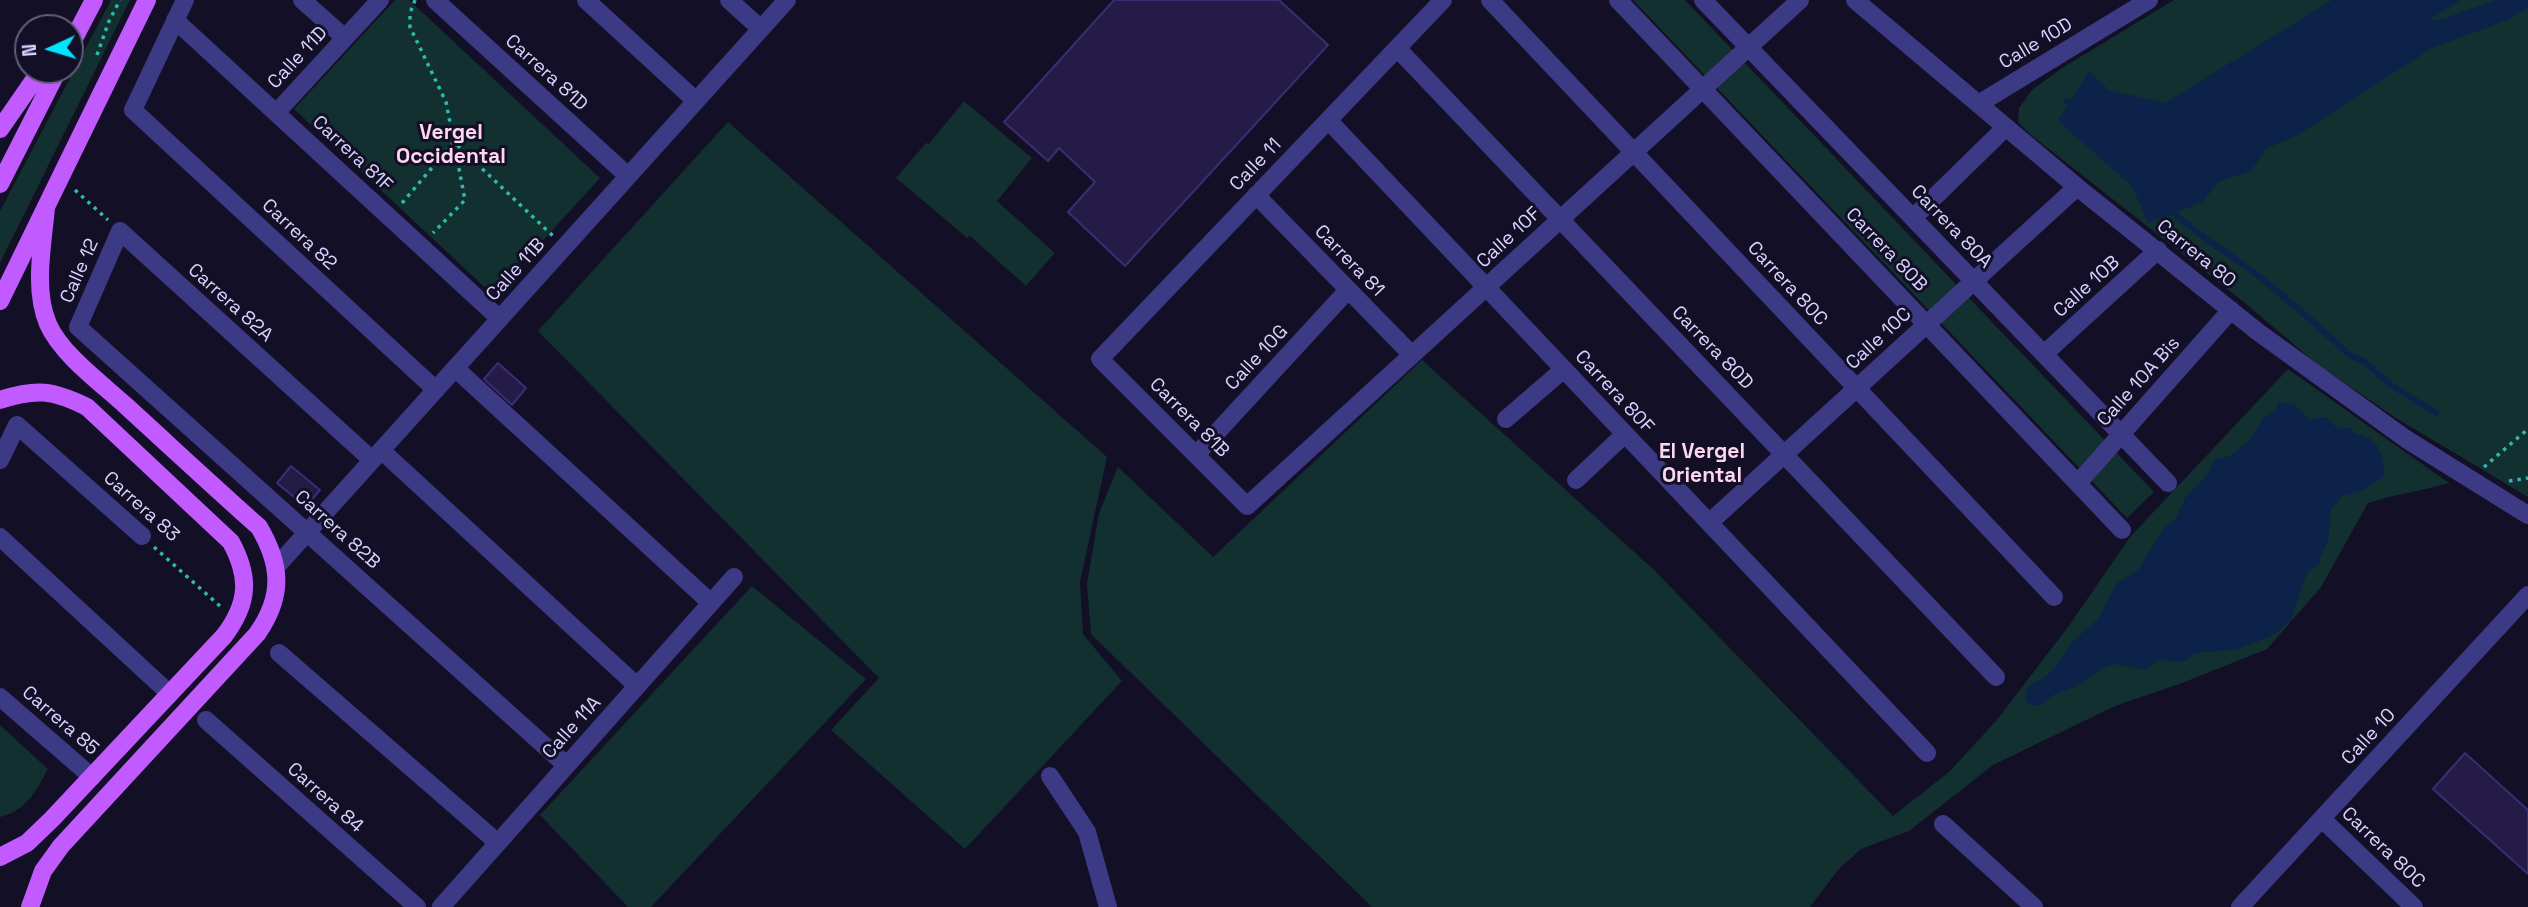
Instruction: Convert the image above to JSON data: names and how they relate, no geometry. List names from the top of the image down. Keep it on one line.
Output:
{"streets":{"street":["Calle 10D","Calle 11D","Carrera 81D","Carrera 81F","Calle 11","Carrera 80A","Carrera 82","Calle 10F","Carrera 80B","Carrera 80","Carrera 81","Calle 11B","Calle 12","Carrera 80C","Calle 10B","Carrera 82A","Calle 10C","Carrera 80D","Calle 10G","Calle 10A Bis","Carrera 80F","Carrera 81B","Carrera 83","Carrera 82B","Carrera 85","Calle 11A","Calle 10","Carrera 84"]},"crossings":[["Calle 10D","Carrera 80"],["Calle 11D","Carrera 81F"],["Carrera 81D","Calle 11B"],["Carrera 81F","Carrera 82"],["Carrera 81F","Calle 11B"],["Calle 11","Carrera 81"],["Calle 11","Carrera 80D"],["Calle 11","Carrera 80F"],["Calle 11","Carrera 81B"],["Carrera 80A","Calle 10F"],["Carrera 80A","Calle 10B"],["Carrera 80A","Calle 10C"],["Carrera 80A","Calle 10A Bis"],["Carrera 82","Calle 11B"],["Calle 10F","Carrera 80B"],["Calle 10F","Carrera 81"],["Calle 10F","Carrera 80C"],["Calle 10F","Carrera 80D"],["Calle 10F","Carrera 80F"],["Calle 10F","Carrera 81B"],["Carrera 80B","Calle 10C"],["Carrera 80B","Calle 10A Bis"],["Carrera 80","Calle 10B"],["Carrera 80","Calle 10C"],["Carrera 80","Calle 10A Bis"],["Carrera 81","Calle 10G"],["Calle 11B","Carrera 82A"],["Calle 11B","Carrera 82B"],["Calle 12","Carrera 82A"],["Calle 12","Carrera 82B"],["Carrera 80C","Calle 10C"],["Carrera 80C","Calle 10"],["Carrera 82A","Calle 11A"],["Calle 10C","Carrera 80D"],["Calle 10C","Carrera 80F"],["Calle 10G","Carrera 81B"],["Carrera 82B","Calle 11A"]],"districts":["Vergel Occidental","El Vergel Oriental"],"north":"left"}
